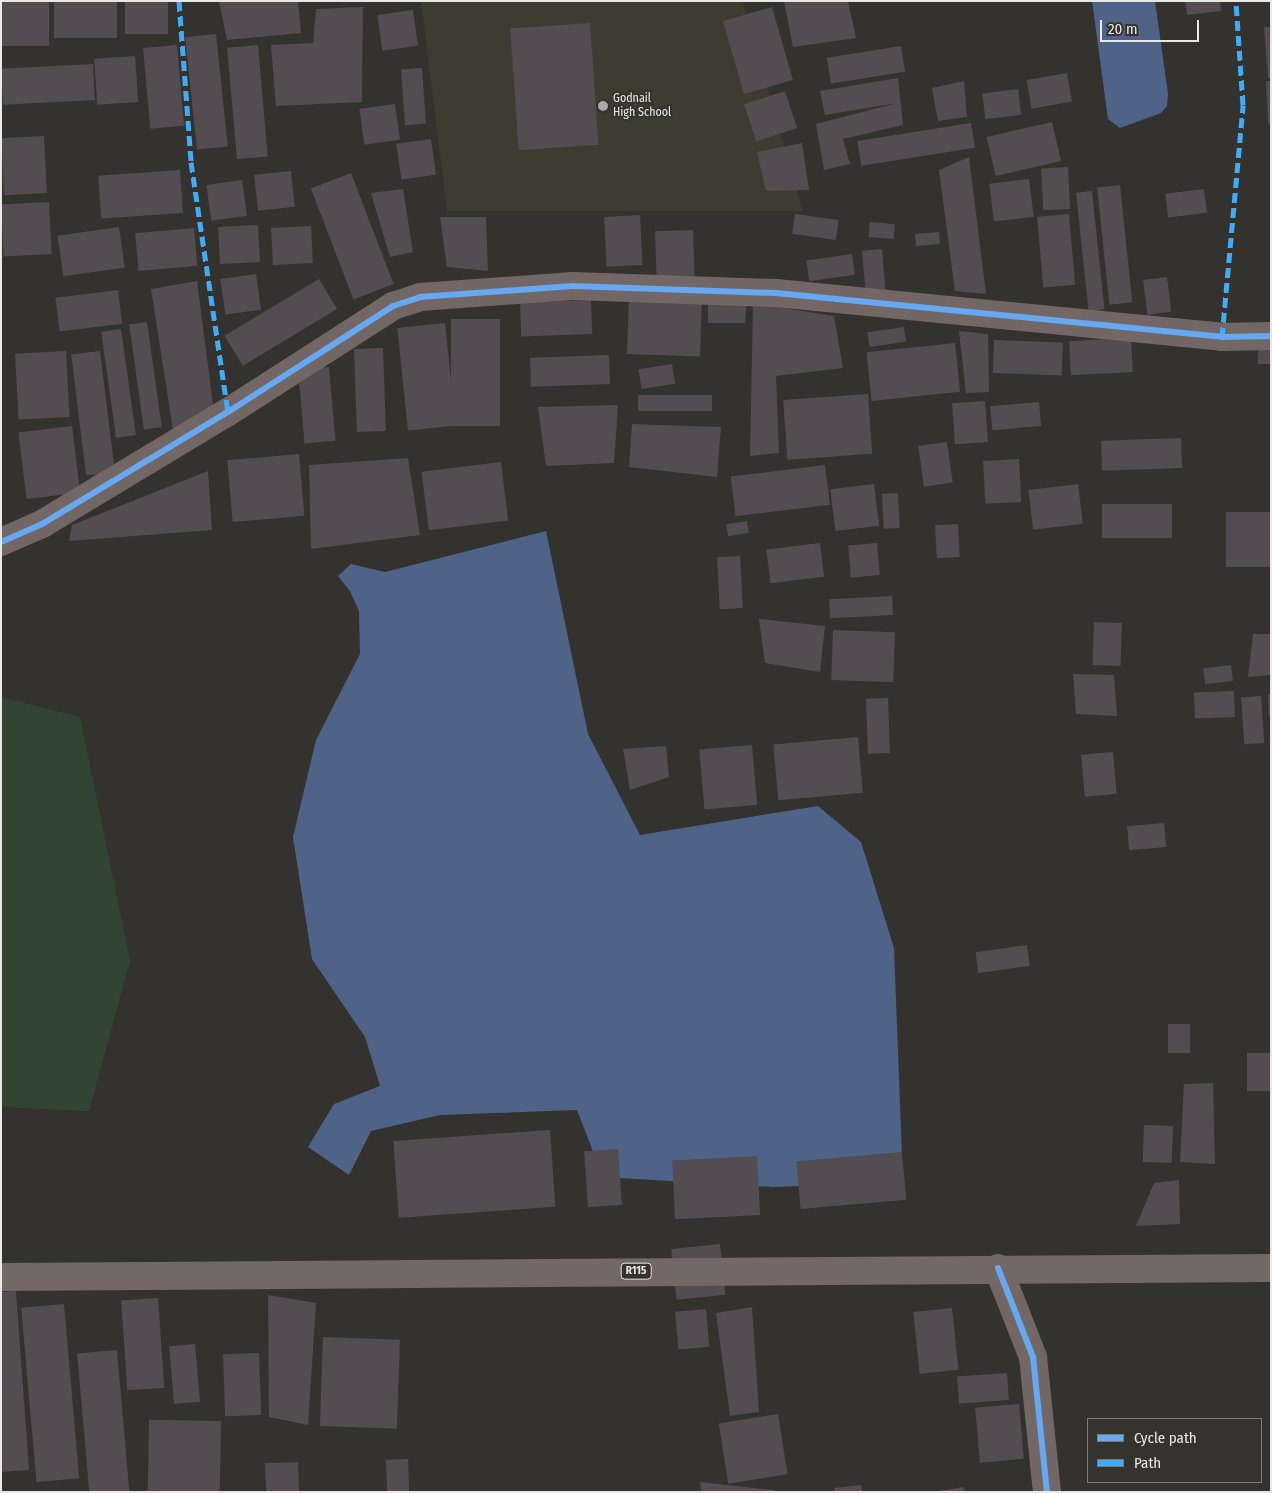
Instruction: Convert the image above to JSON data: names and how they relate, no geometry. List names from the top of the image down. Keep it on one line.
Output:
{"streets":{"main road":["R115"]},"places":["Godnail High School"],"legend":["Cycle path","Path"],"scale_bar":"20 m"}
